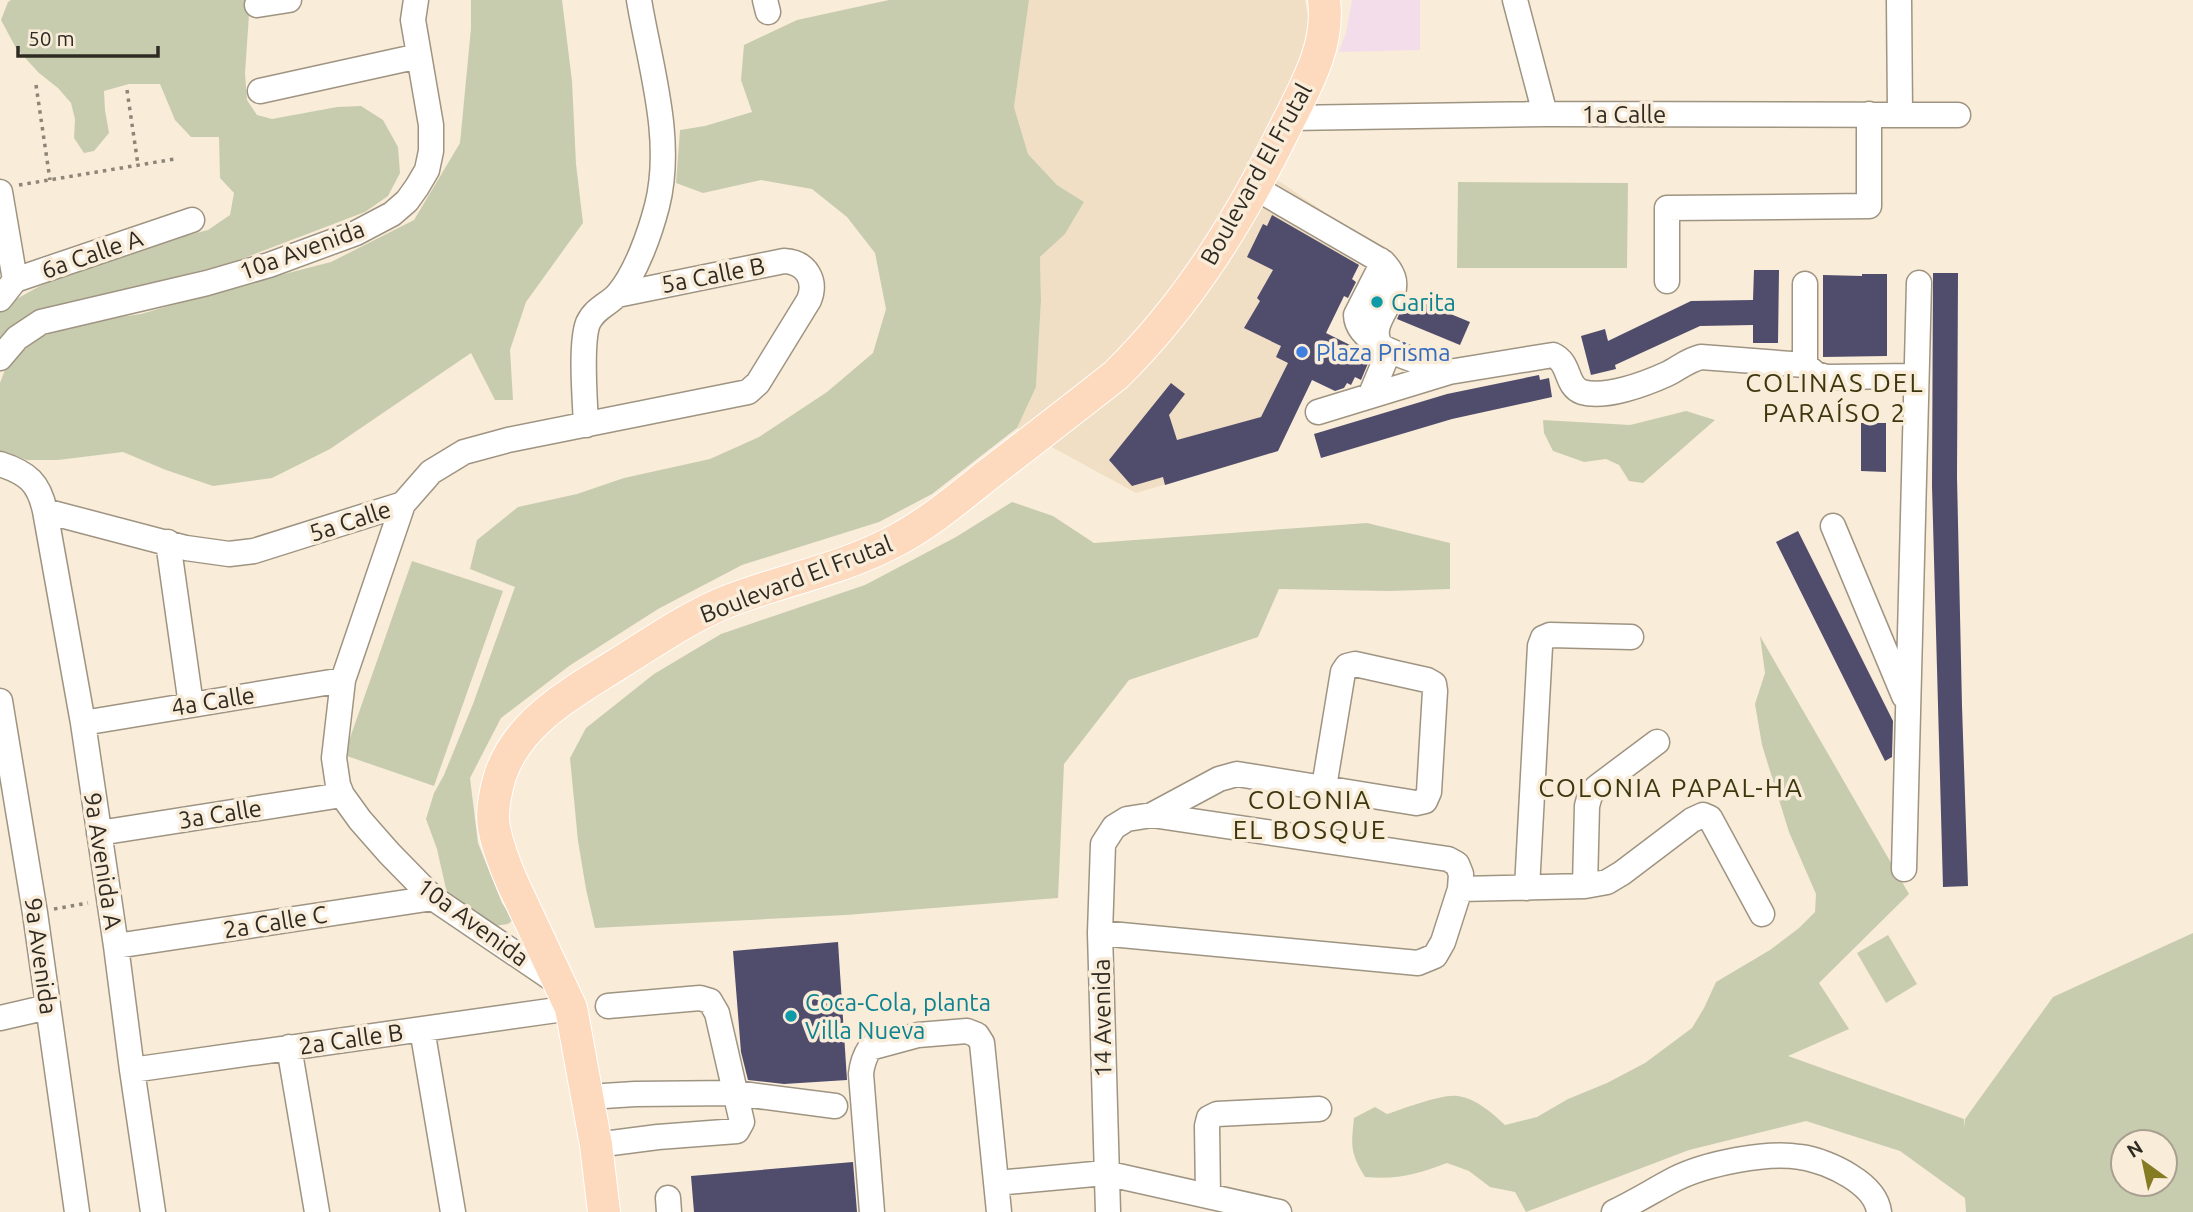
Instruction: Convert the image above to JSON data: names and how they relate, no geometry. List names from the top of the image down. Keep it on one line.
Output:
{"streets":{"main road":["Boulevard El Frutal"],"street":["1a Calle","10a Avenida","6a Calle A","5a Calle B","5a Calle","4a Calle","3a Calle","9a Avenida A","2a Calle C","9a Avenida","14 Avenida","2a Calle B"]},"crossings":[["1a Calle","Boulevard El Frutal"],["Boulevard El Frutal","10a Avenida"],["Boulevard El Frutal","2a Calle B"],["10a Avenida","5a Calle"],["10a Avenida","4a Calle"],["10a Avenida","3a Calle"],["10a Avenida","2a Calle C"],["10a Avenida","2a Calle B"],["5a Calle B","5a Calle"],["5a Calle","9a Avenida A"],["4a Calle","9a Avenida A"],["3a Calle","9a Avenida A"],["9a Avenida A","2a Calle C"],["9a Avenida A","2a Calle B"]],"districts":["COLINAS DEL PARAÍSO 2","COLONIA PAPAL-HA","COLONIA EL BOSQUE"],"places":["Garita","Plaza Prisma","Coca-Cola, planta Villa Nueva"],"scale_bar":"50 m","north":"top left"}
